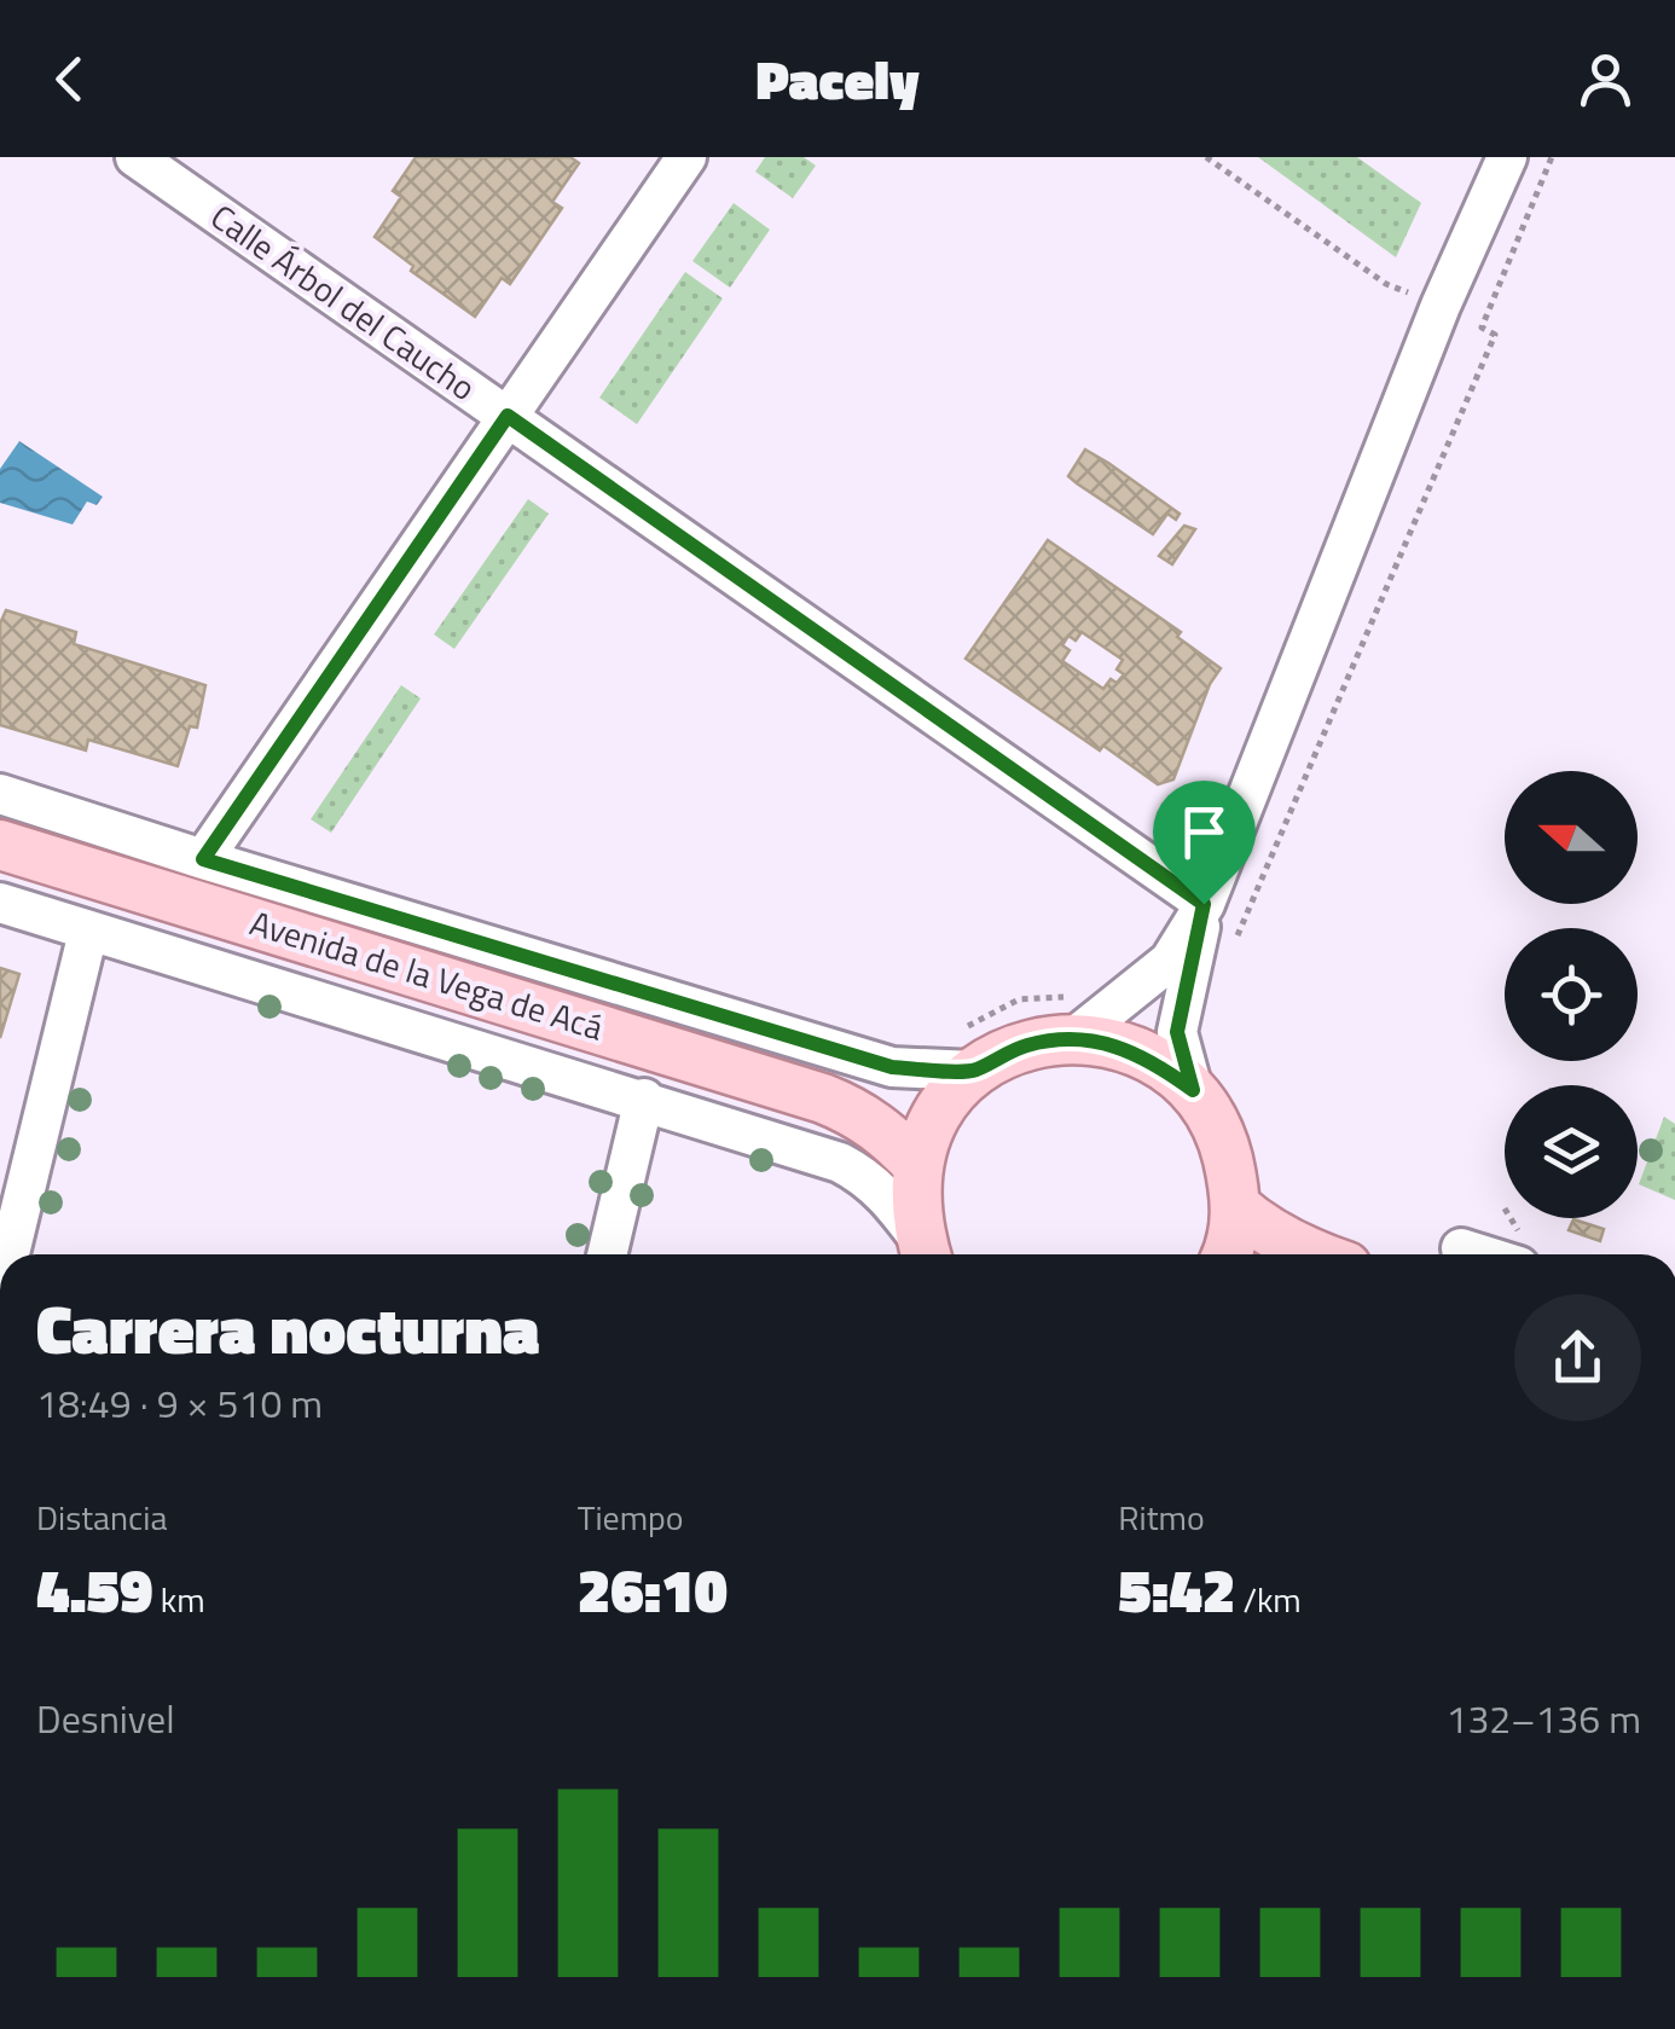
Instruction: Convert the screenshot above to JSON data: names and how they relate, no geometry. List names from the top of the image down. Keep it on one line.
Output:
{"streets":{"main road":["Avenida de la Vega de Acá"],"street":["Calle Árbol del Caucho"]},"north":"left","page":{"header":"Pacely","heading":["Carrera nocturna","18:49 · 9 × 510 m"],"stats":[["Distancia","4.59 km"],["Tiempo","26:10"],["Ritmo","5:42 /km"]],"chart":["Desnivel","132–136 m"]}}
